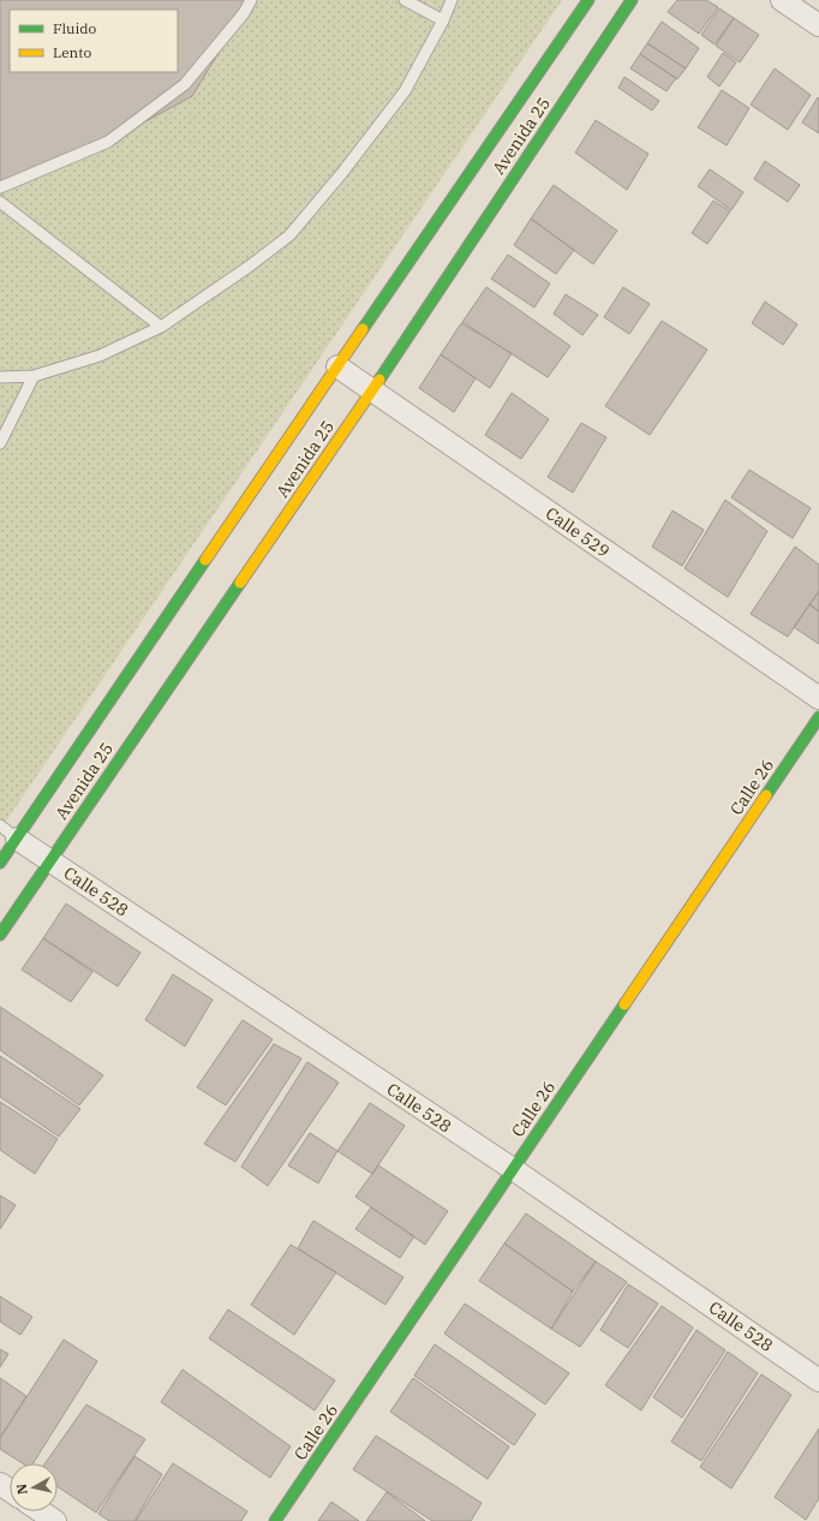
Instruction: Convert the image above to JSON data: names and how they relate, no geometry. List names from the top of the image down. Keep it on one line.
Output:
{"streets":{"main road":["Avenida 25","Calle 26"],"street":["Calle 529","Calle 528"]},"crossings":[["Avenida 25","Calle 529"],["Avenida 25","Calle 528"],["Calle 26","Calle 528"]],"legend":["Fluido","Lento"],"north":"left"}
